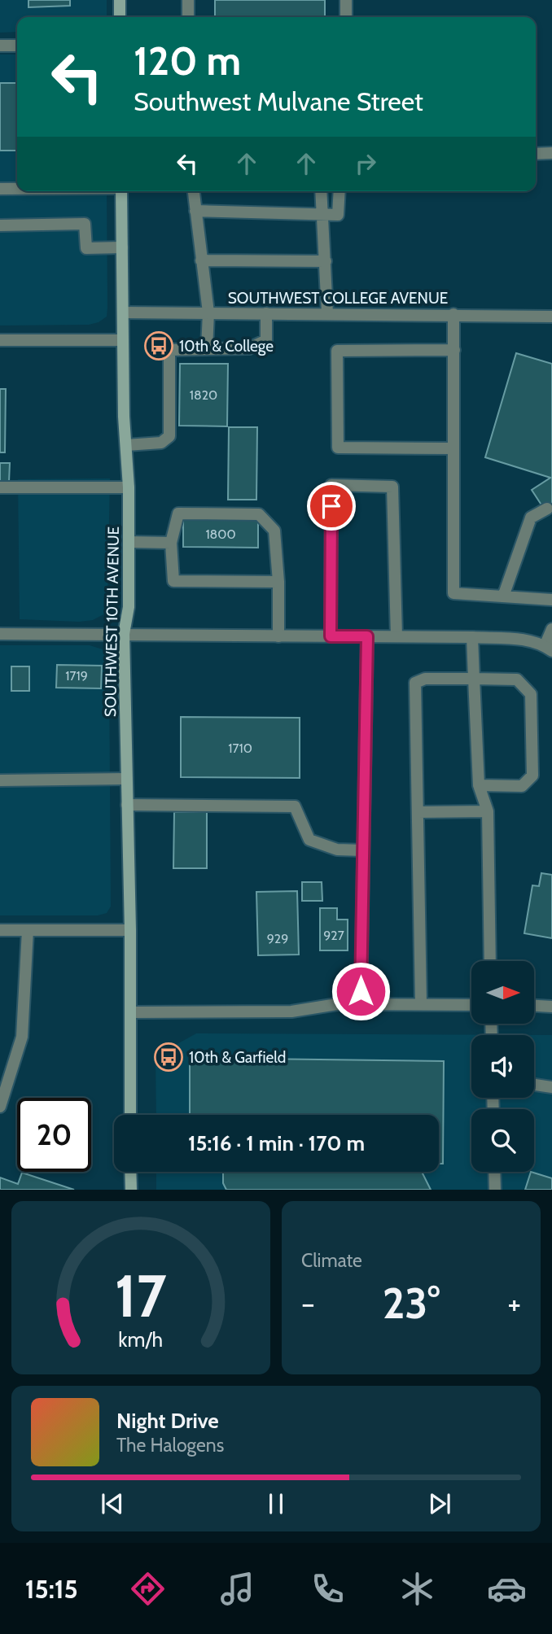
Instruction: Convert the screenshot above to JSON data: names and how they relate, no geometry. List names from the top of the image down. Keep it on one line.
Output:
{"streets":{"main road":["SOUTHWEST 10TH AVENUE"],"street":["SOUTHWEST COLLEGE AVENUE"]},"crossings":[["SOUTHWEST COLLEGE AVENUE","SOUTHWEST 10TH AVENUE"]],"places":{"bus stop":["10th & College","10th & Garfield"]},"house_numbers":["1820","1800","1719","1710","927","929"],"north":"right","page":{"turn":["120 m","Southwest Mulvane Street"],"limit":"20","trip":"15:16 · 1 min · 170 m","tile":"Climate","heat":["−","23°","+"],"song":["Night Drive","The Halogens"],"tabs":"15:15","gauge":["17","km/h"]}}
